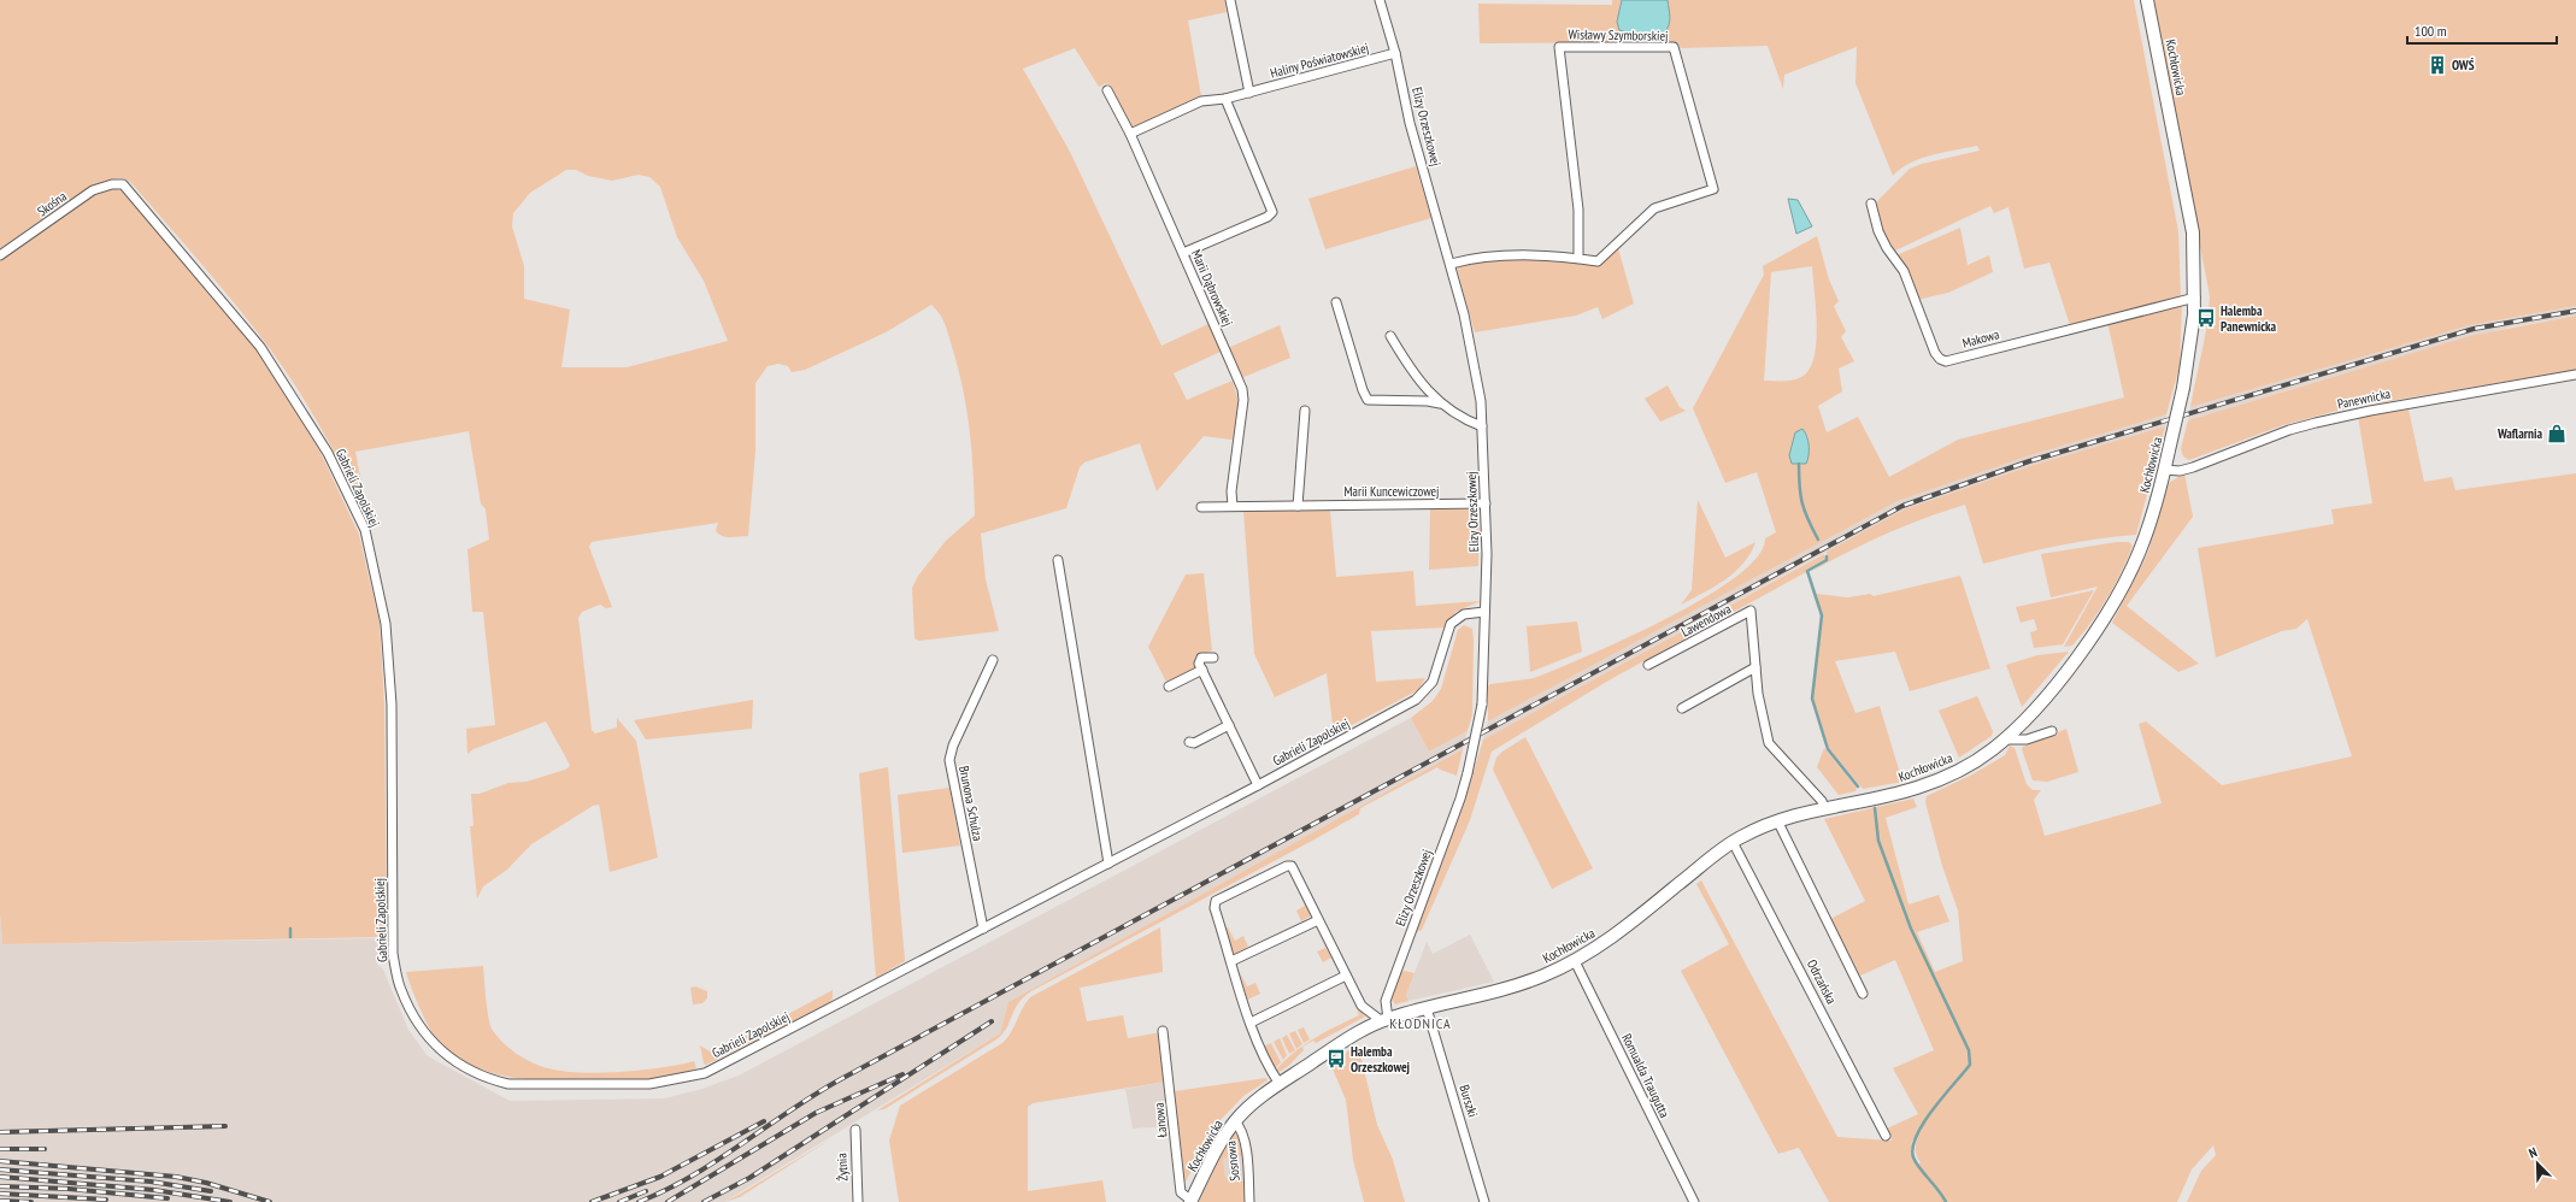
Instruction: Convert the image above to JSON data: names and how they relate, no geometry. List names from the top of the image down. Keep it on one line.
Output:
{"streets":{"street":["Wisławy Szymborskiej","Haliny Poświatowskiej","Kochłowicka","Elizy Orzeszkowej","Skośna","Marii Dąbrowskiej","Makowa","Panewnicka","Gabrieli Zapolskiej","Marii Kuncewiczowej","Lawendowa","Brunona Schulza","Odrzańska","Romualda Traugutta","Burszki","Łanowa","Sosnowa","Żytnia"]},"crossings":[["Wisławy Szymborskiej","Elizy Orzeszkowej"],["Haliny Poświatowskiej","Elizy Orzeszkowej"],["Haliny Poświatowskiej","Marii Dąbrowskiej"],["Kochłowicka","Elizy Orzeszkowej"],["Kochłowicka","Makowa"],["Kochłowicka","Panewnicka"],["Kochłowicka","Lawendowa"],["Kochłowicka","Odrzańska"],["Kochłowicka","Romualda Traugutta"],["Kochłowicka","Burszki"],["Kochłowicka","Łanowa"],["Kochłowicka","Sosnowa"],["Elizy Orzeszkowej","Gabrieli Zapolskiej"],["Elizy Orzeszkowej","Marii Kuncewiczowej"],["Skośna","Gabrieli Zapolskiej"],["Marii Dąbrowskiej","Marii Kuncewiczowej"],["Gabrieli Zapolskiej","Brunona Schulza"]],"districts":["KŁODNICA"],"places":{"building":["OWŚ"],"bus stop":["Halemba Panewnicka","Halemba Orzeszkowej"],"shop":["Waflarnia"]},"scale_bar":"100 m","north":"top left"}
